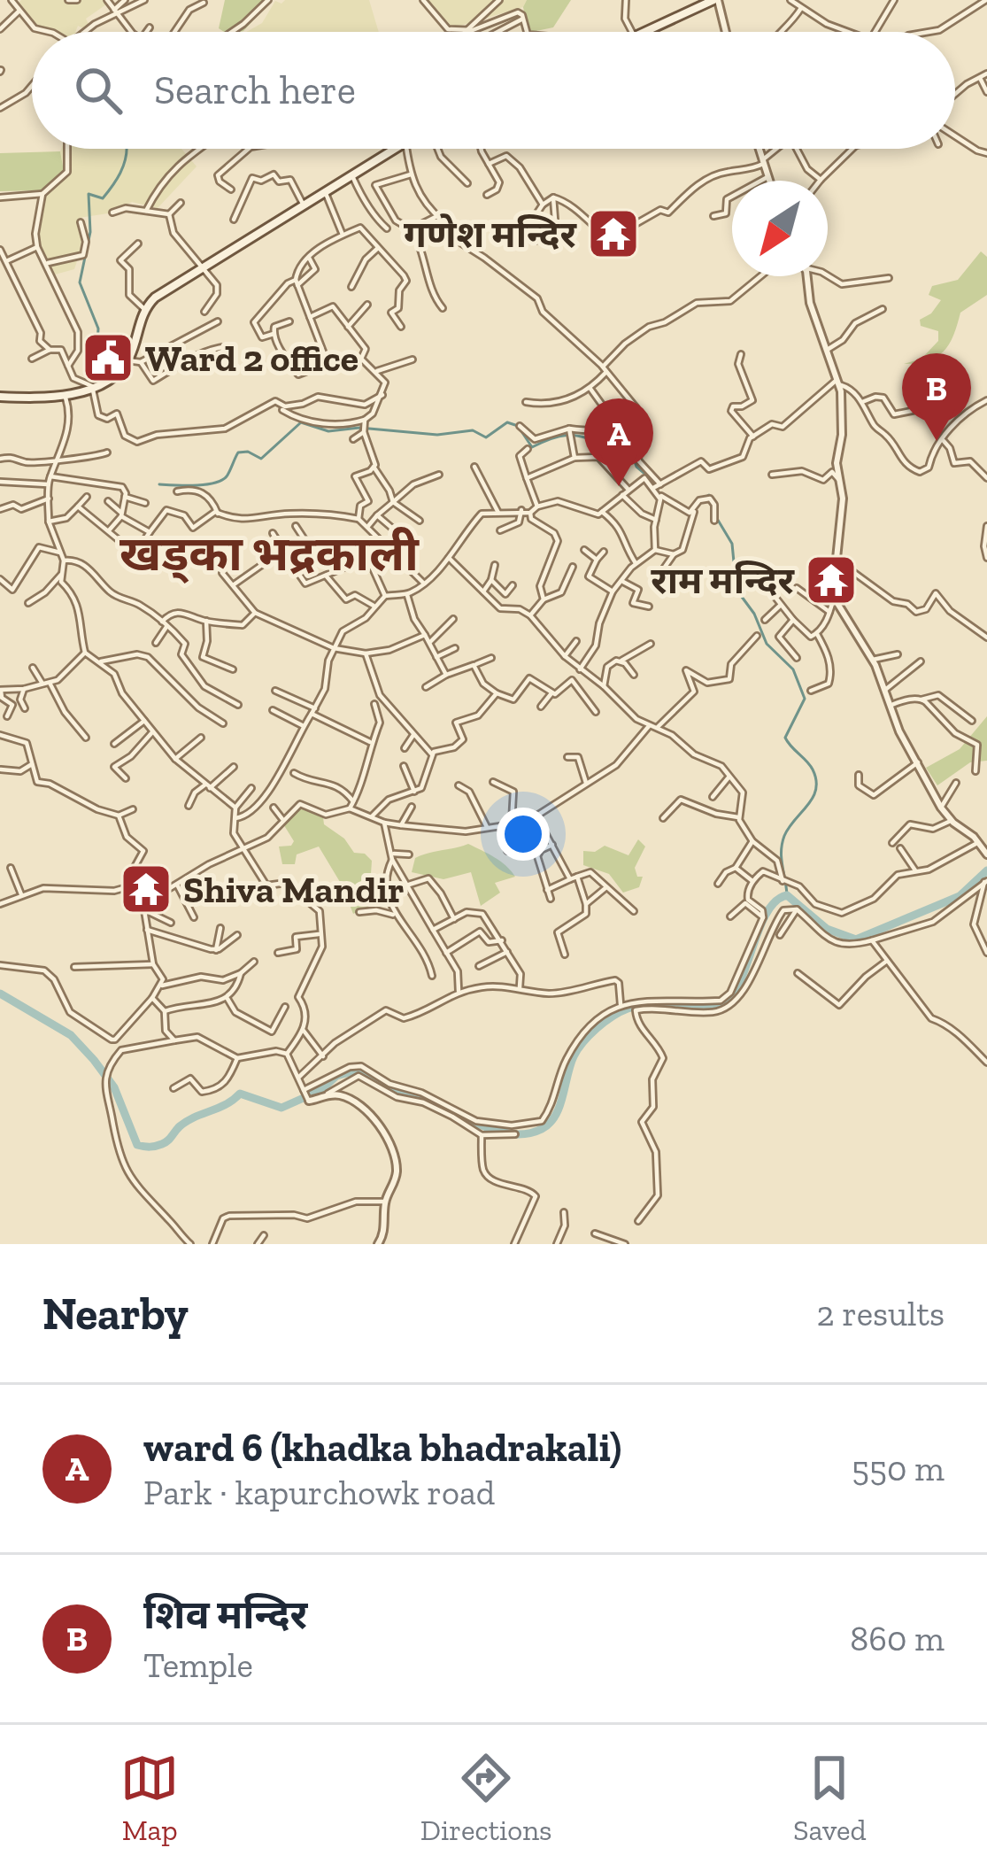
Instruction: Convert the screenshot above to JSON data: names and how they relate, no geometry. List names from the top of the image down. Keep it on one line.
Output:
{"districts":["खड्का भद्रकाली"],"places":{"temple":["गणेश मन्दिर","राम मन्दिर","Shiva Mandir"],"public building":["Ward 2 office"]},"north":"bottom left","page":{"search":"Search here","pins":["B","A"],"heading":["Nearby","2 results"],"list":[{"mark":"A","name":"ward 6 (khadka bhadrakali)","note":"Park · kapurchowk road","value":"550 m"},{"mark":"B","name":"शिव मन्दिर","note":"Temple","value":"860 m"}],"nav":["Map","Directions","Saved"]}}
